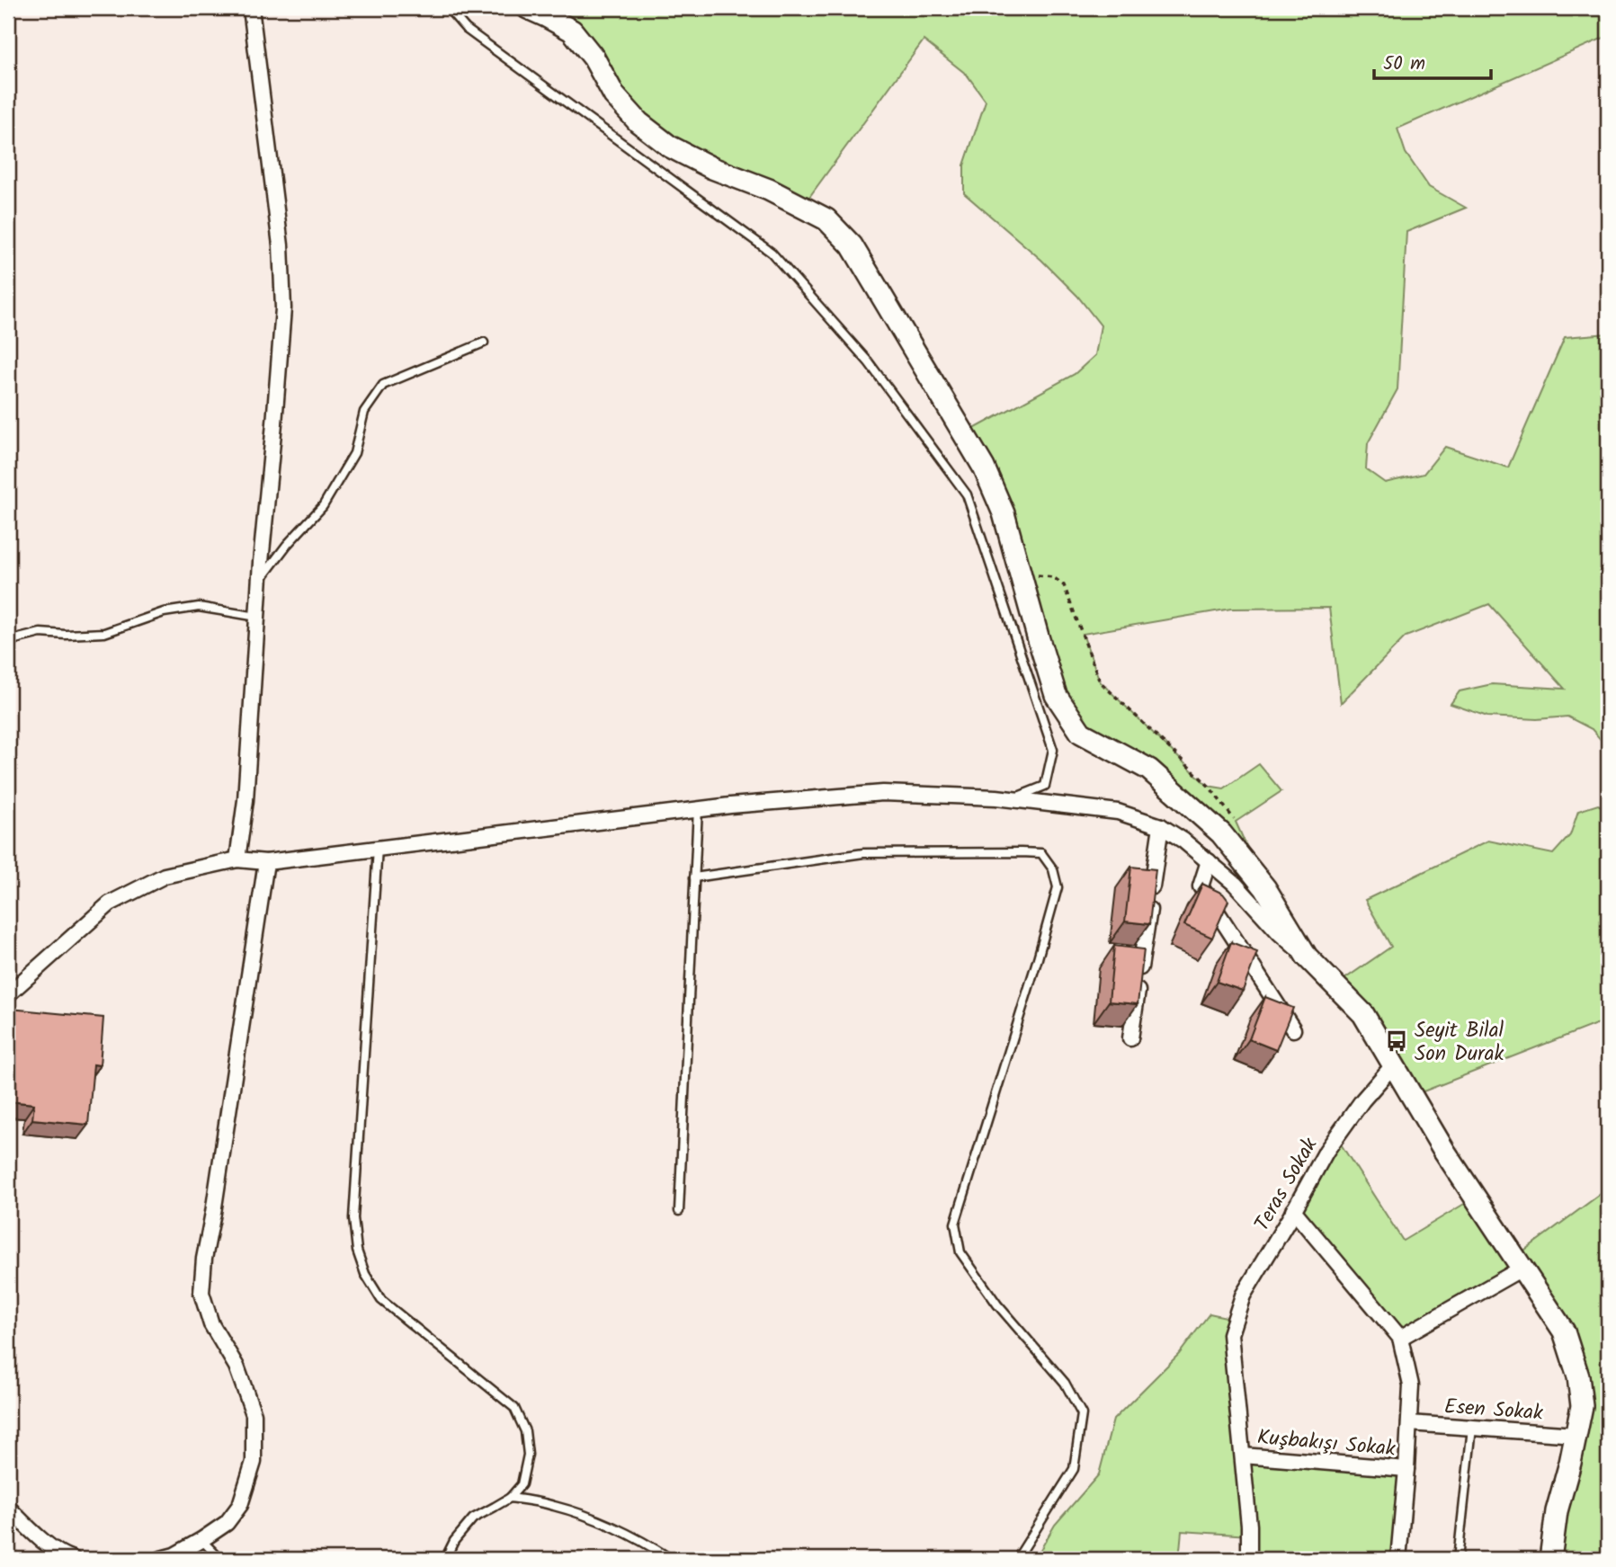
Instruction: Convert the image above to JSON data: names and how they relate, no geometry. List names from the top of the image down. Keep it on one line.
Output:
{"streets":{"street":["Teras Sokak","Esen Sokak","Kuşbakışı Sokak"]},"crossings":[["Teras Sokak","Kuşbakışı Sokak"]],"places":{"bus stop":["Seyit Bilal Son Durak"]},"scale_bar":"50 m"}
